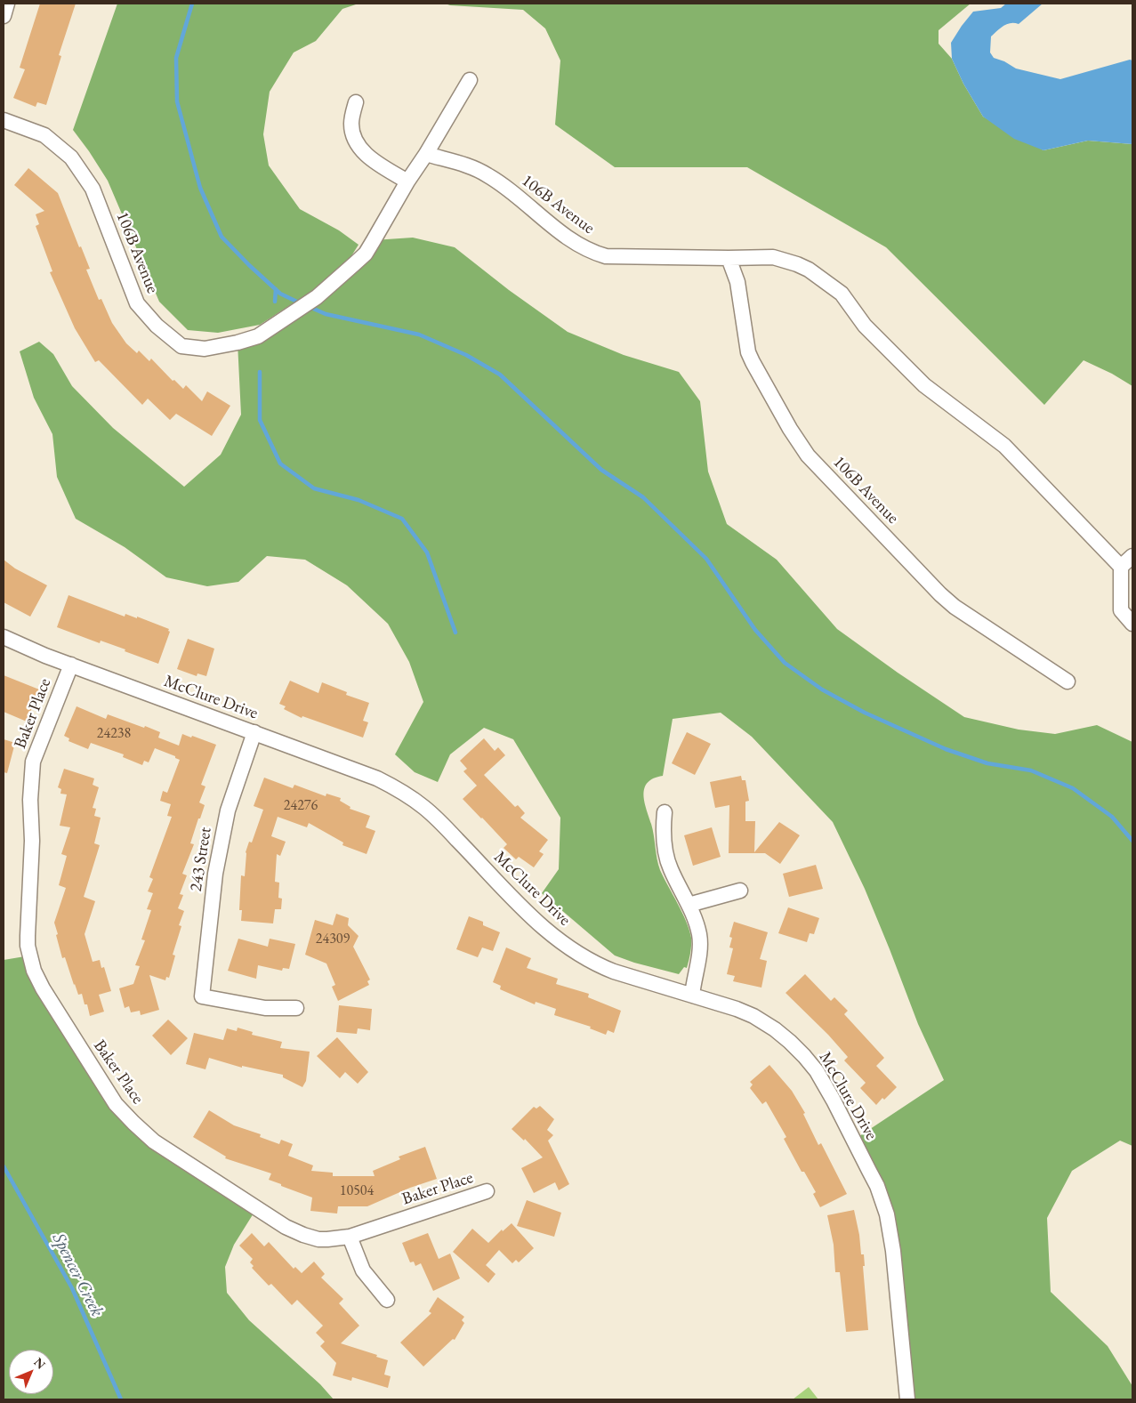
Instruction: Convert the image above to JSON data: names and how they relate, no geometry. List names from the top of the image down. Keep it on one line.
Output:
{"streets":{"street":["106B Avenue","McClure Drive","Baker Place","243 Street"]},"crossings":[["McClure Drive","Baker Place"],["McClure Drive","243 Street"]],"water":["Spencer Creek"],"house_numbers":["24238","24276","24309","10504"],"north":"top right"}
